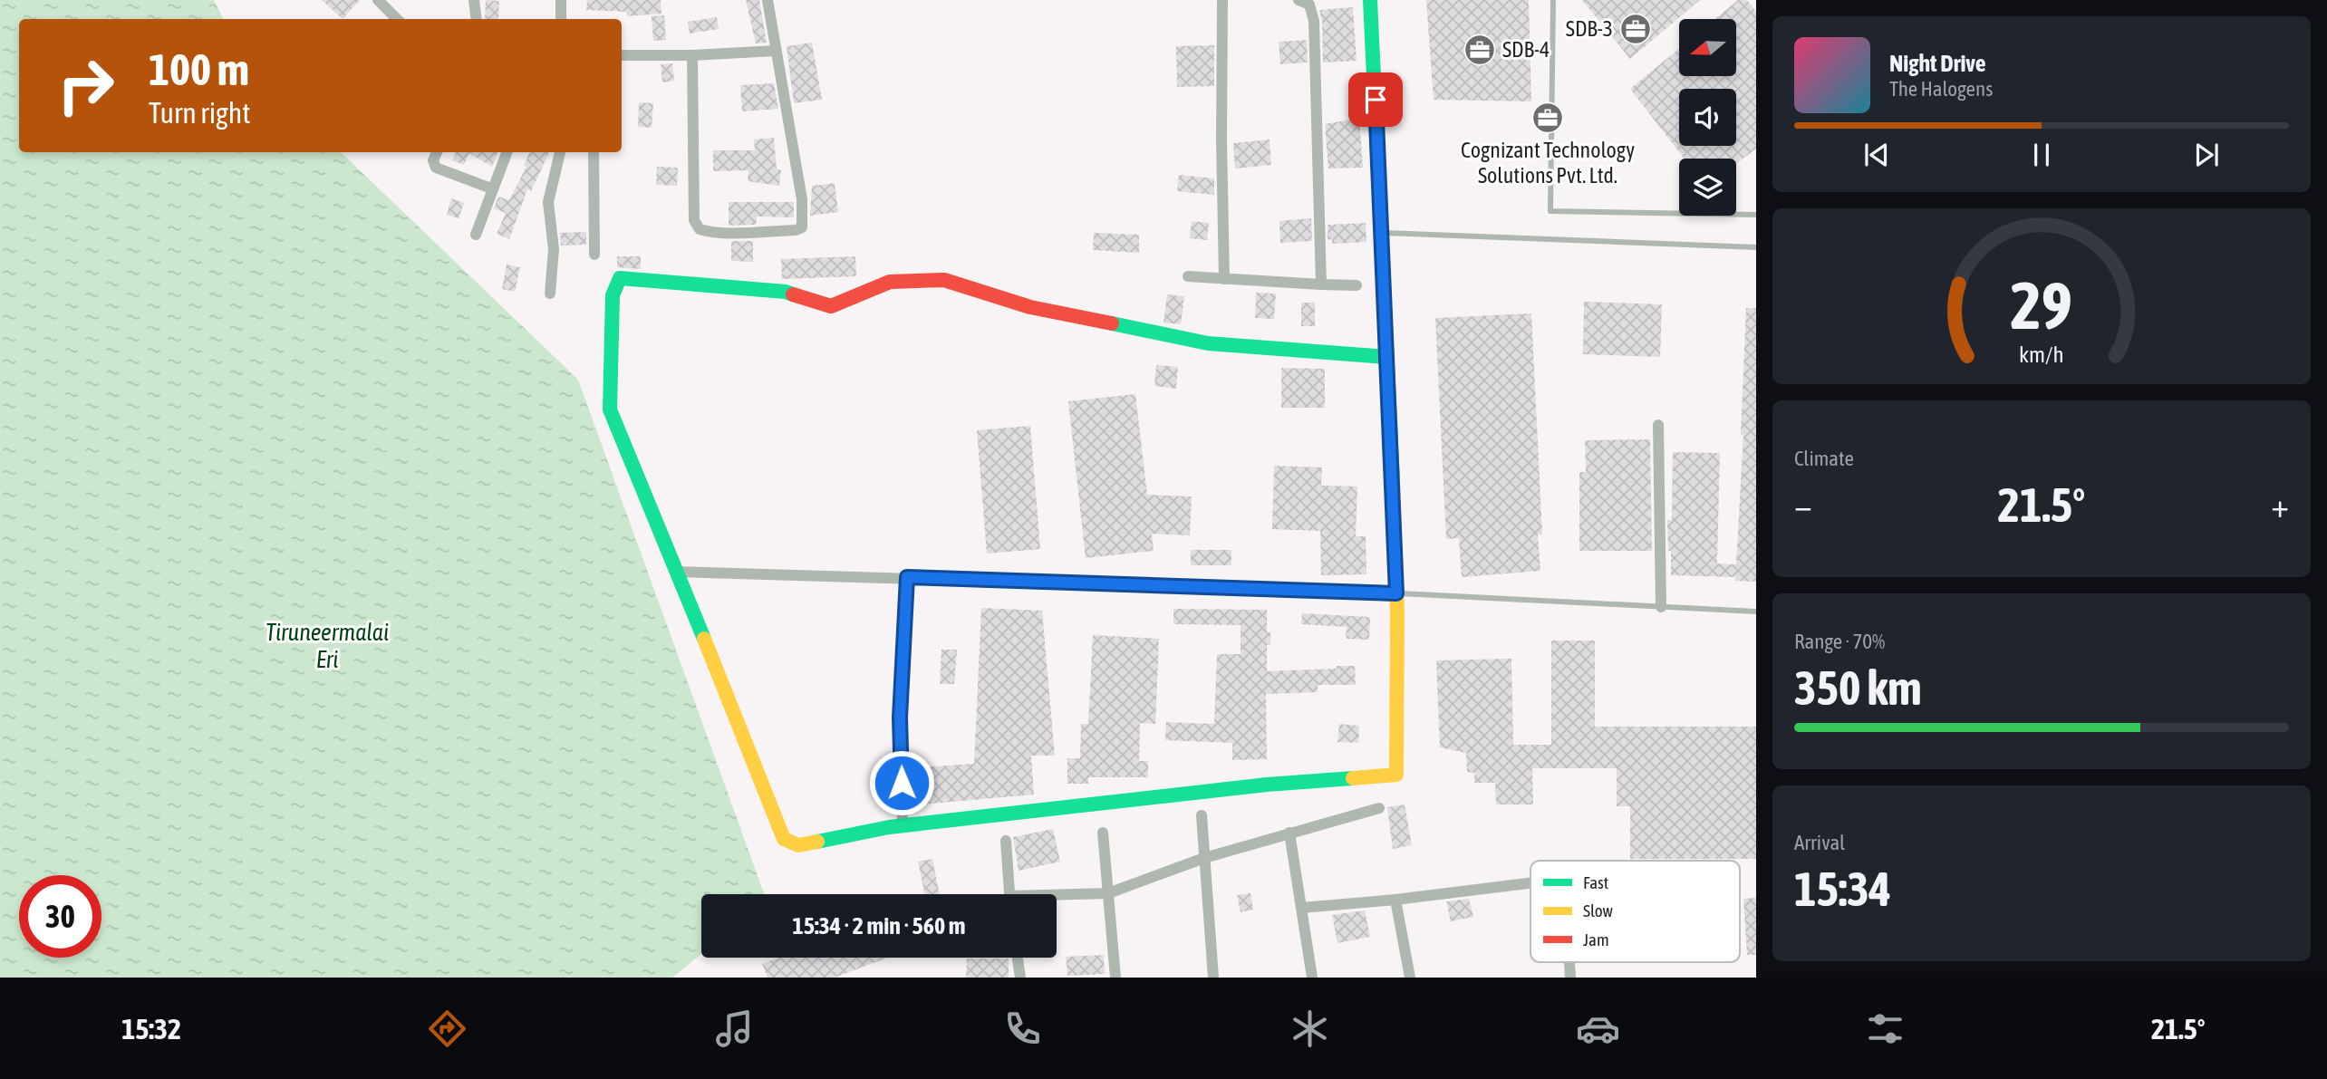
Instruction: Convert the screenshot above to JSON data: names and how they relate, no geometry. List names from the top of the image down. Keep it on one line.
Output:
{"water":["Tiruneermalai Eri"],"places":{"office":["SDB-3","SDB-4","Cognizant Technology Solutions Pvt. Ltd."]},"legend":["Fast","Slow","Jam"],"north":"left","page":{"turn":["100 m","Turn right"],"song":["Night Drive","The Halogens"],"tile":["Climate",["Range · 70%","350 km"],["Arrival","15:34"]],"heat":["−","21.5°","+"],"limit":"30","trip":"15:34 · 2 min · 560 m","tabs":["15:32","21.5°"],"gauge":["29","km/h"]}}
